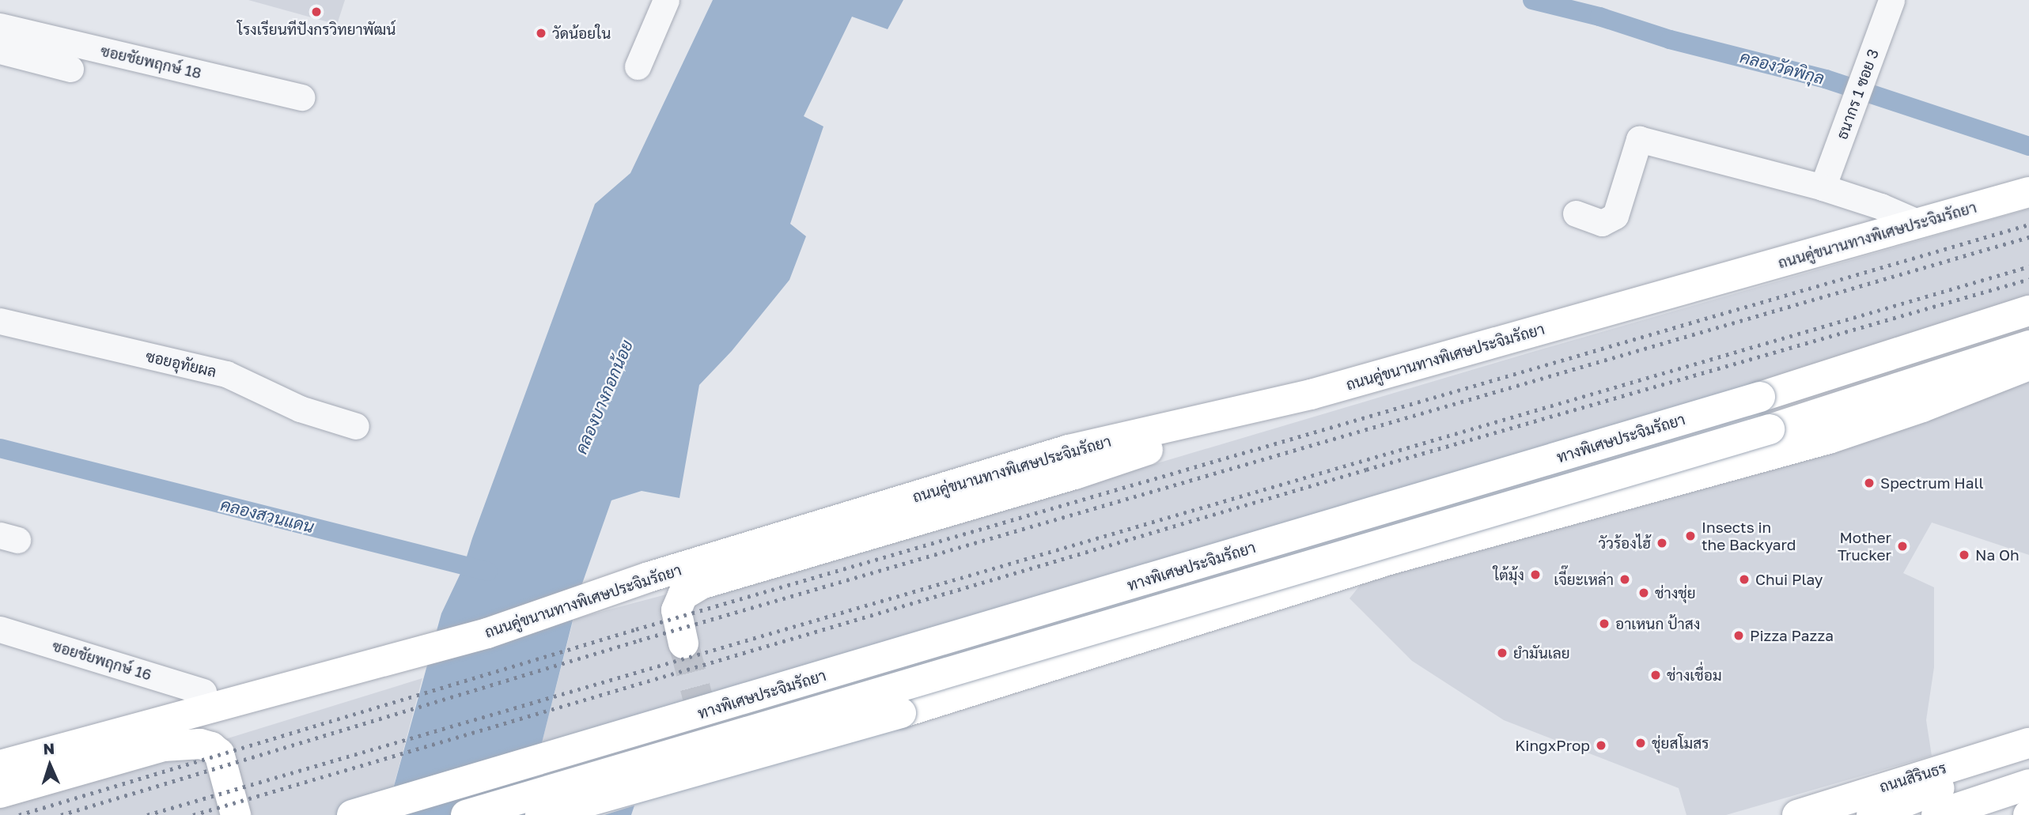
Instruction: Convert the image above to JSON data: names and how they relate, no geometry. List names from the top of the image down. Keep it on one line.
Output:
{"streets":{"main road":["ถนนคู่ขนานทางพิเศษประจิมรัถยา","ทางพิเศษประจิมรัถยา","ถนนสิรินธร"],"street":["ซอยชัยพฤกษ์ 18","ธนากร 1 ซอย 3","ซอยอุทัยผล","ซอยชัยพฤกษ์ 16"]},"water":["คลองวัดพิกุล","คลองบางกอกน้อย","คลองสวนแดน"],"places":["โรงเรียนทีปังกรวิทยาพัฒน์","วัดน้อยใน","Spectrum Hall","Insects in the Backyard","วัวร้องไฮ้","Mother Trucker","Na Oh","ใต้มุ้ง","เจี๊ยะเหล่า","Chui Play","ช่างชุ่ย","อาเหนก ป้าสง","Pizza Pazza","ยำมันเลย","ช่างเชื่อม","ชุ่ยสโมสร","KingxProp"],"north":"top"}
